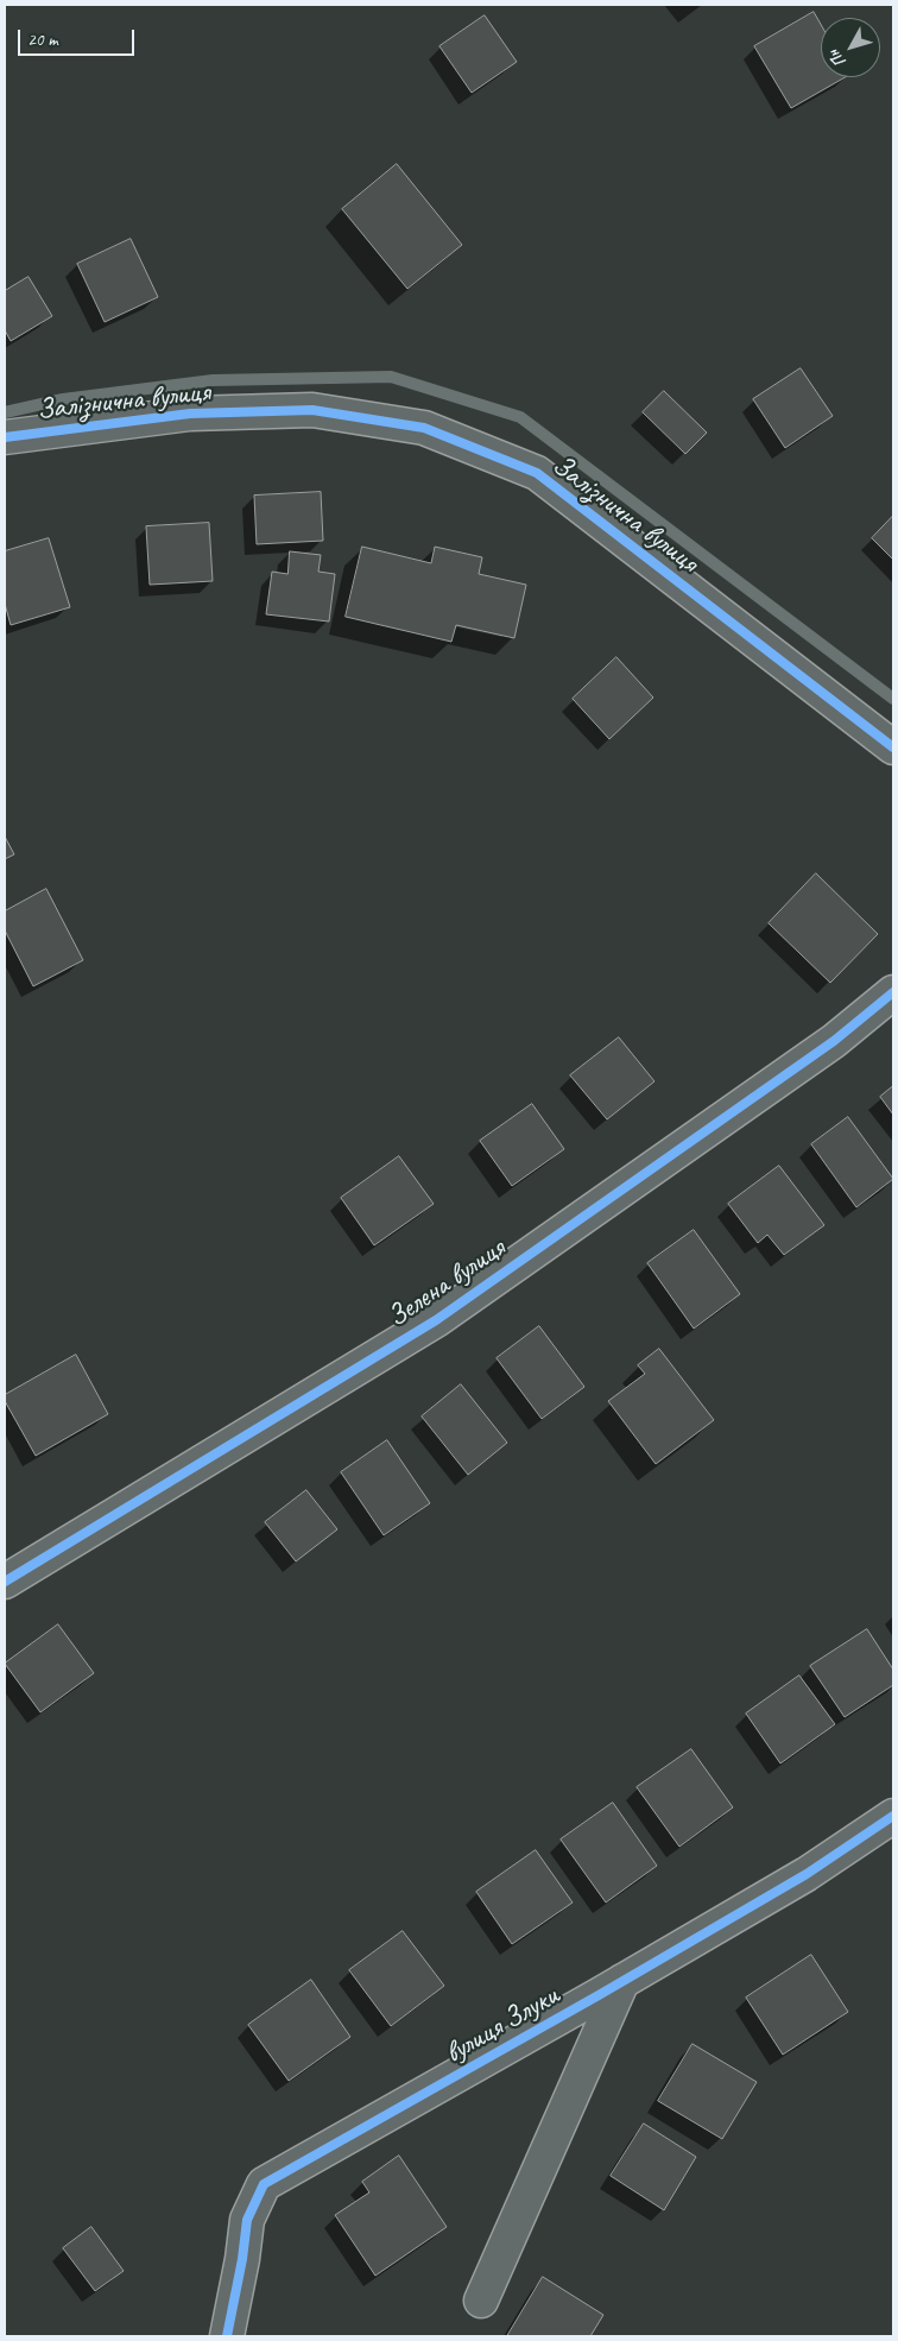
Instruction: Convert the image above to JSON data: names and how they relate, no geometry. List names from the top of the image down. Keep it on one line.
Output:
{"streets":{"street":["Залізнична вулиця","Зелена вулиця","вулиця Злуки"]},"scale_bar":"20 m","north":"bottom left"}
